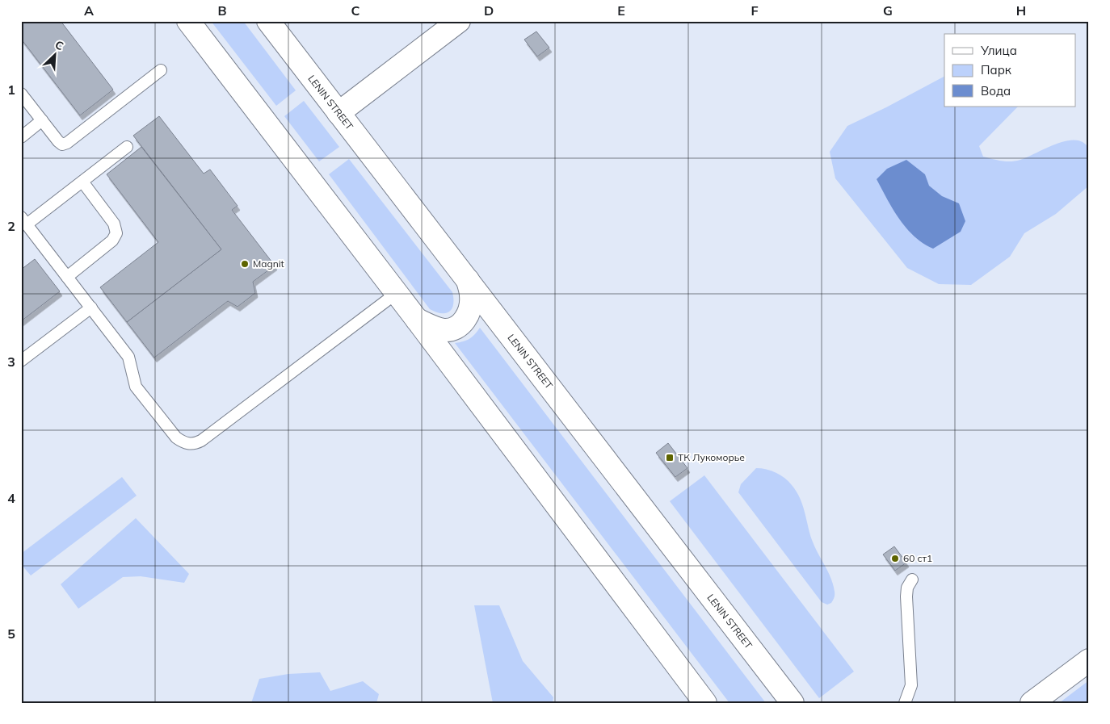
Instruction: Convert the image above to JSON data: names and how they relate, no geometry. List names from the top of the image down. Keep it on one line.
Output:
{"streets":{"main road":["LENIN STREET"]},"places":{"other":["Magnit","60 ст1"],"transit":["ТК Лукоморье"]},"legend":["Улица","Парк","Вода"],"north":"top right","grid":{"columns":["A","B","C","D","E","F","G","H"],"rows":["1","2","3","4","5"]}}
